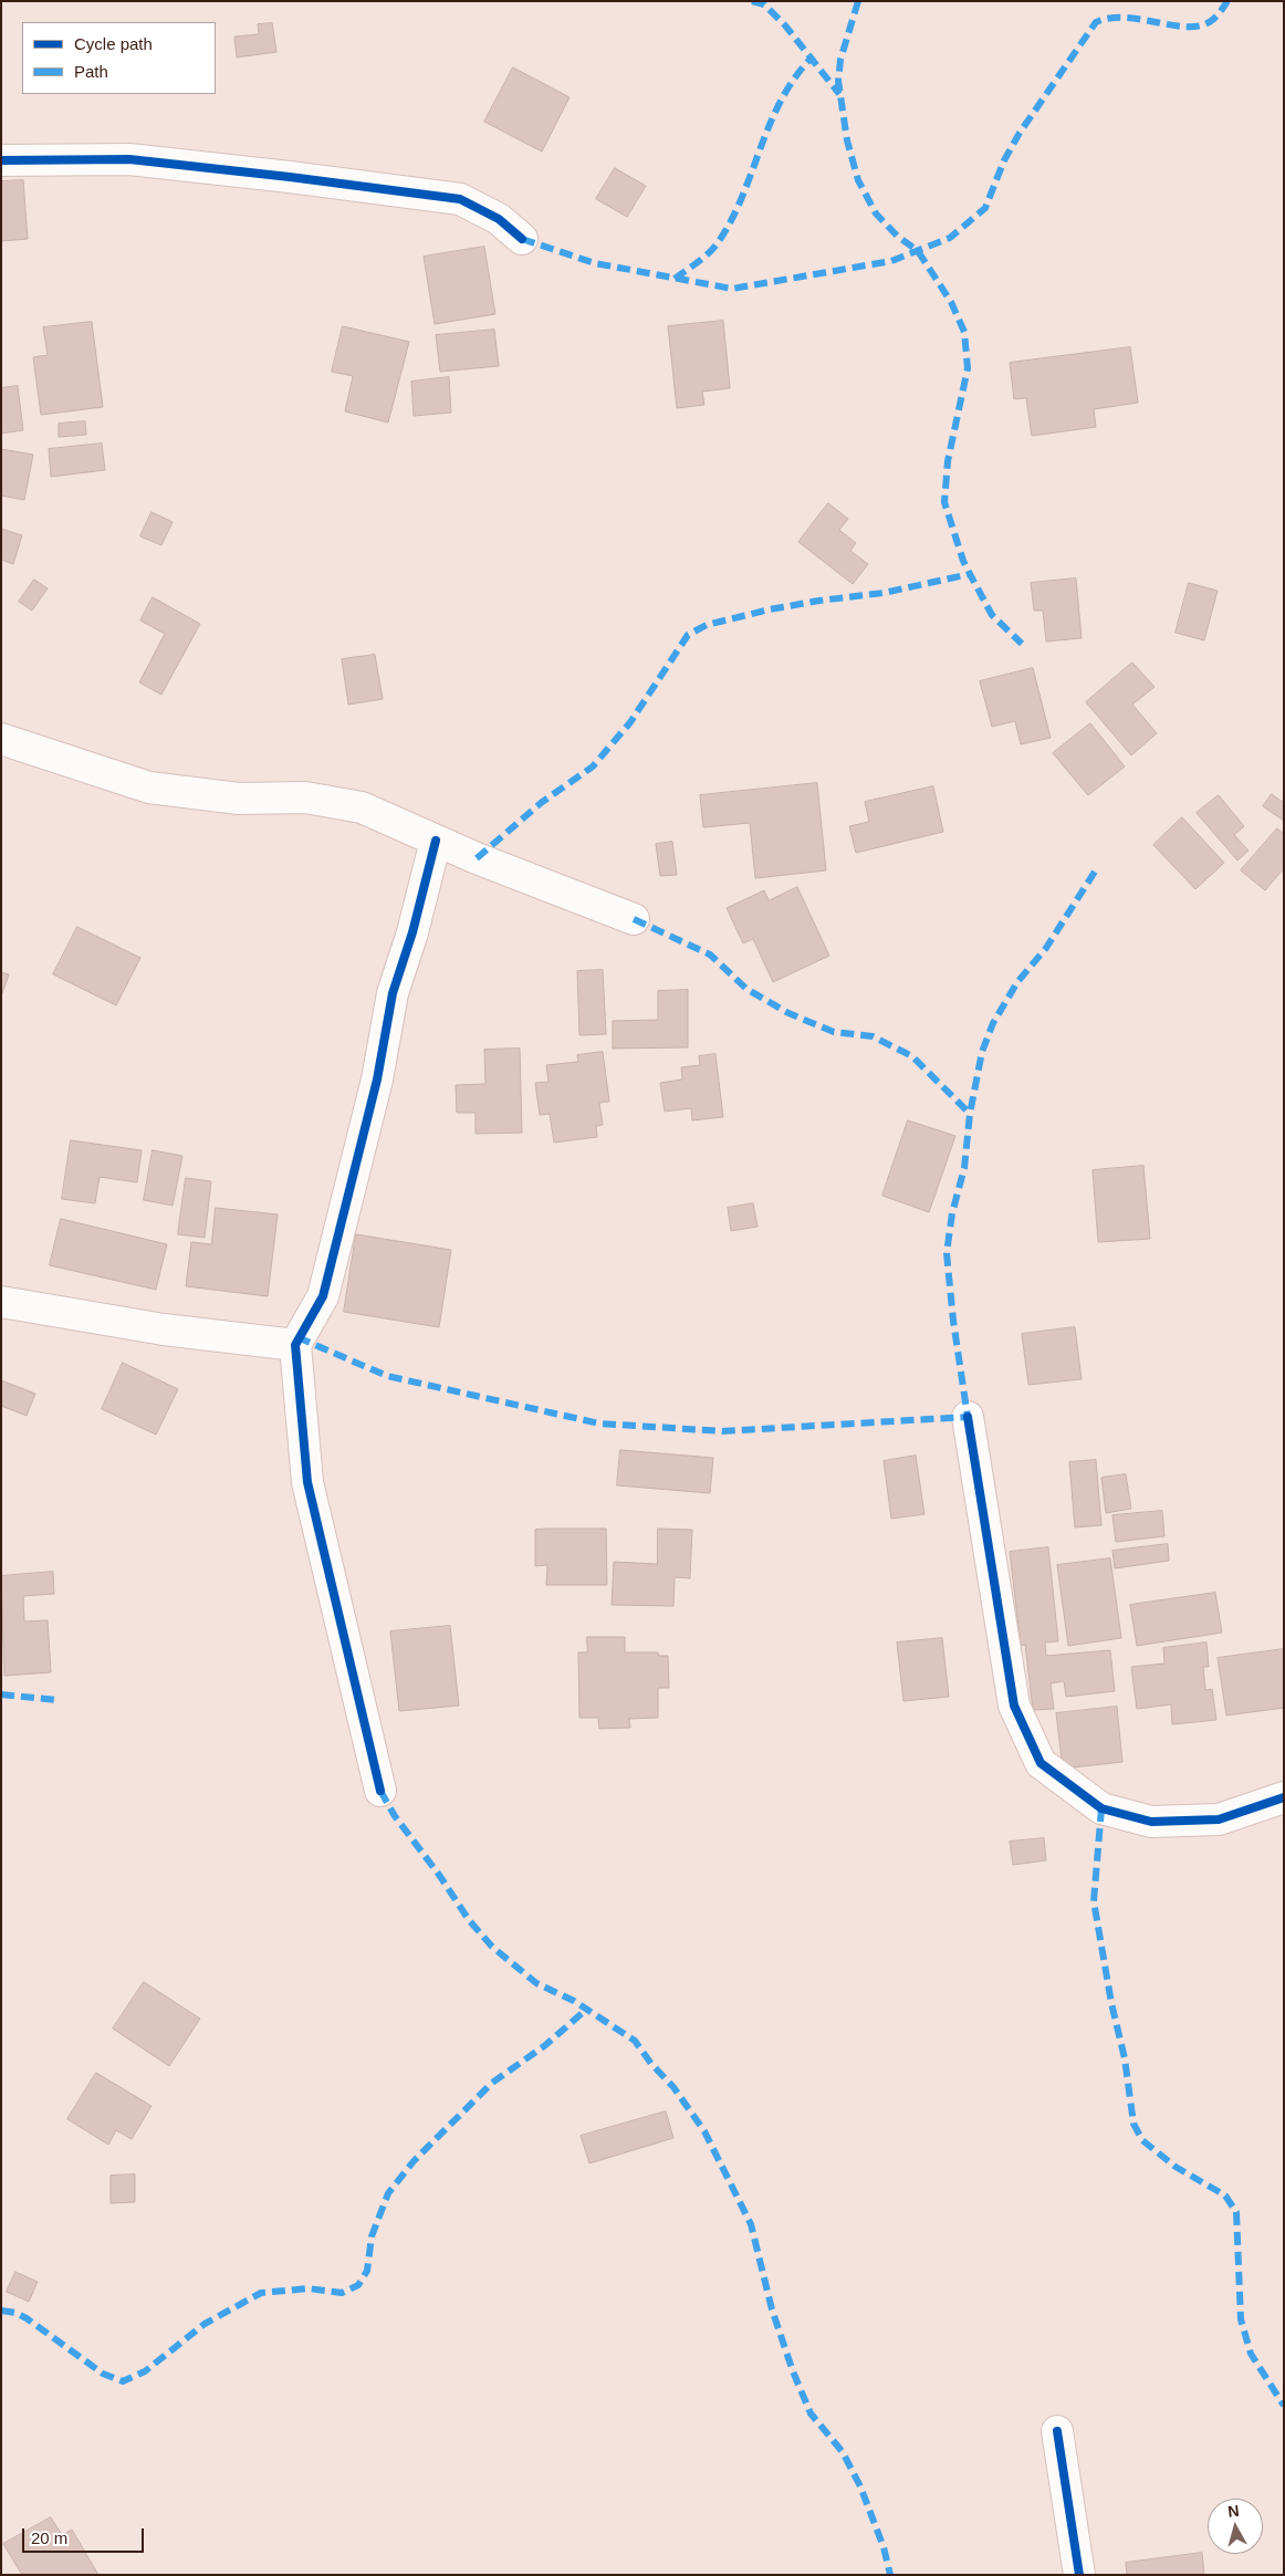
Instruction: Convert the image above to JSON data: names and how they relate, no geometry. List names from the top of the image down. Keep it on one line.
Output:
{"legend":["Cycle path","Path"],"scale_bar":"20 m","north":"top"}
